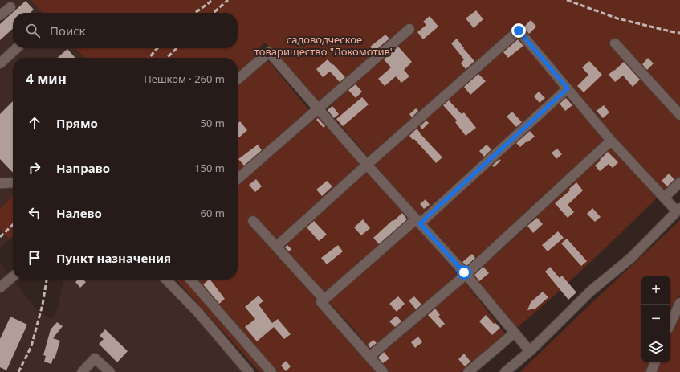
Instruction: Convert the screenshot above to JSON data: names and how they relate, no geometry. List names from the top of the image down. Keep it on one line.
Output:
{"parks":["садоводческое товарищество \"Локомотив\""],"page":{"search":"Поиск","heading":["4 мин","Пешком · 260 m"],"list":[["Прямо","50 m"],["Направо","150 m"],["Налево","60 m"],"Пункт назначения"],"map_buttons":["+","−"]}}
